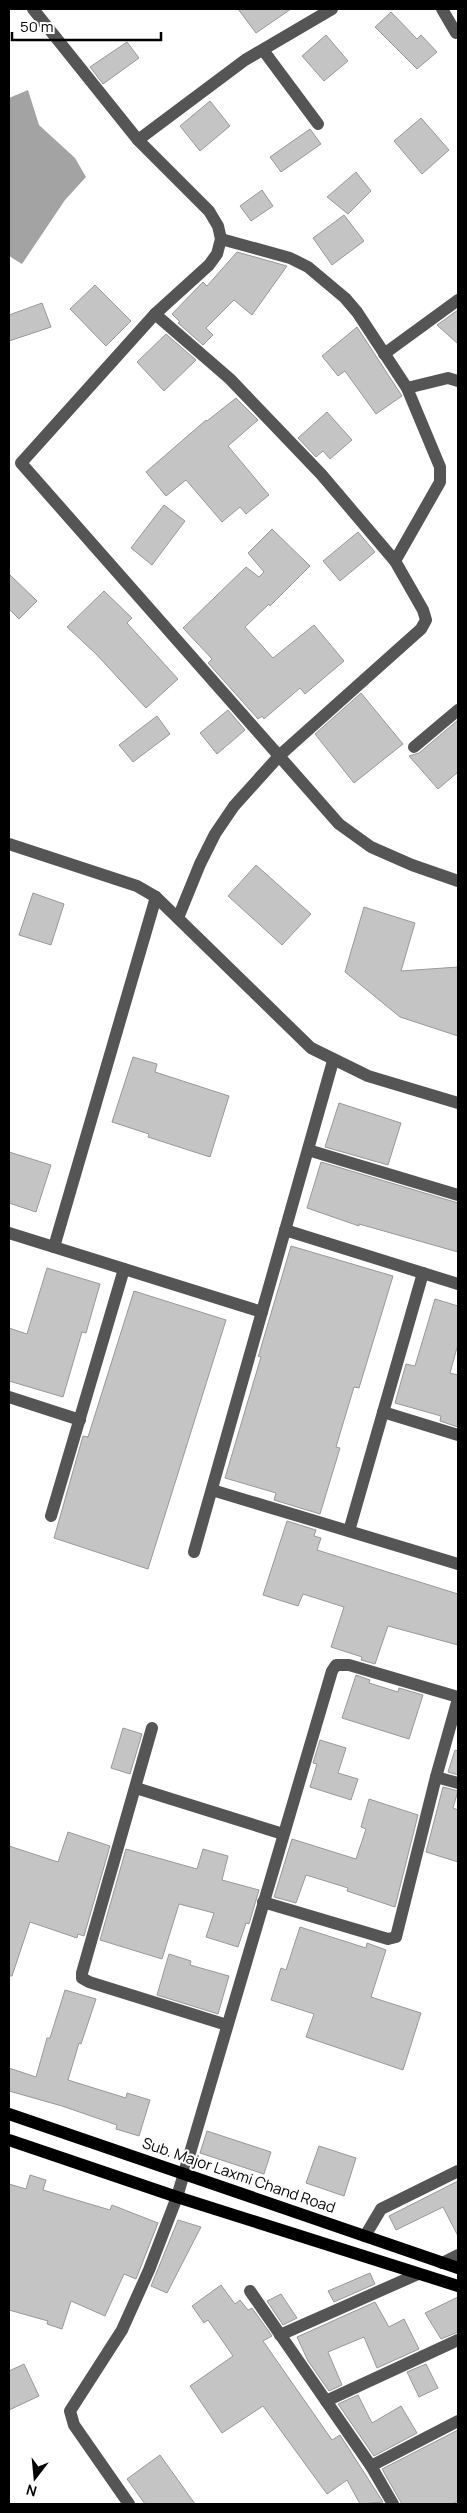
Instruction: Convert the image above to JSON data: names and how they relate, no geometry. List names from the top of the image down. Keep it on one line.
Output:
{"streets":{"main road":["Sub. Major Laxmi Chand Road"]},"scale_bar":"50 m","north":"bottom"}
